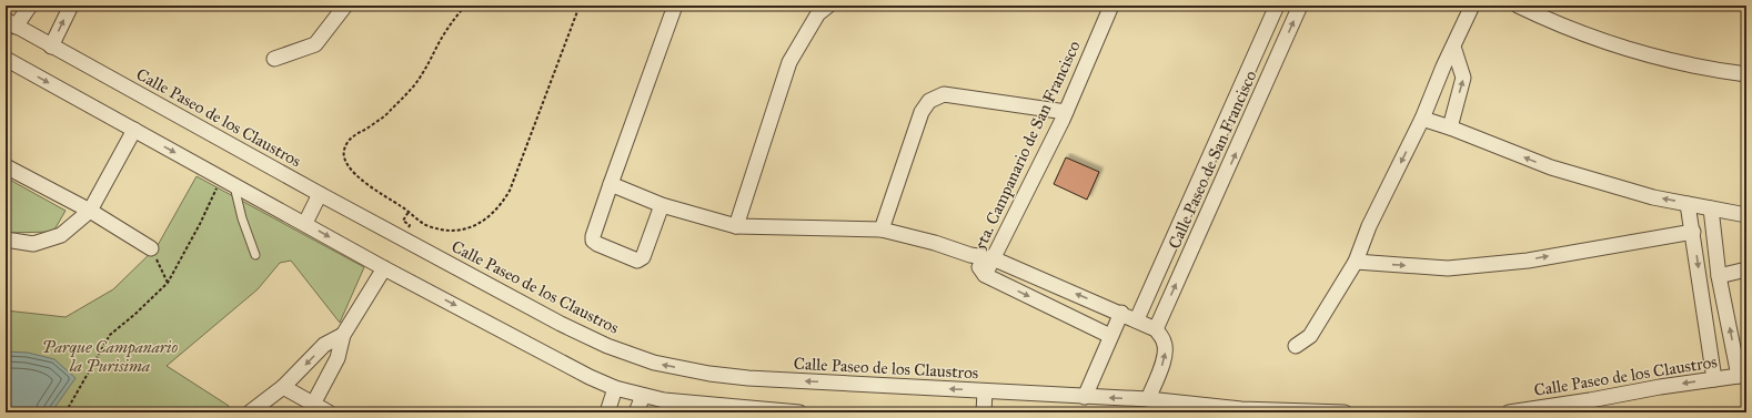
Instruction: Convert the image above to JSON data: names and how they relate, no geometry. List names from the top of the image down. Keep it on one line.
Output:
{"streets":{"street":["Calle Paseo de los Claustros","5ta. Campanario de San Francisco","Calle Paseo de San Francisco"]},"parks":["Parque Campanario la Purisima"]}
